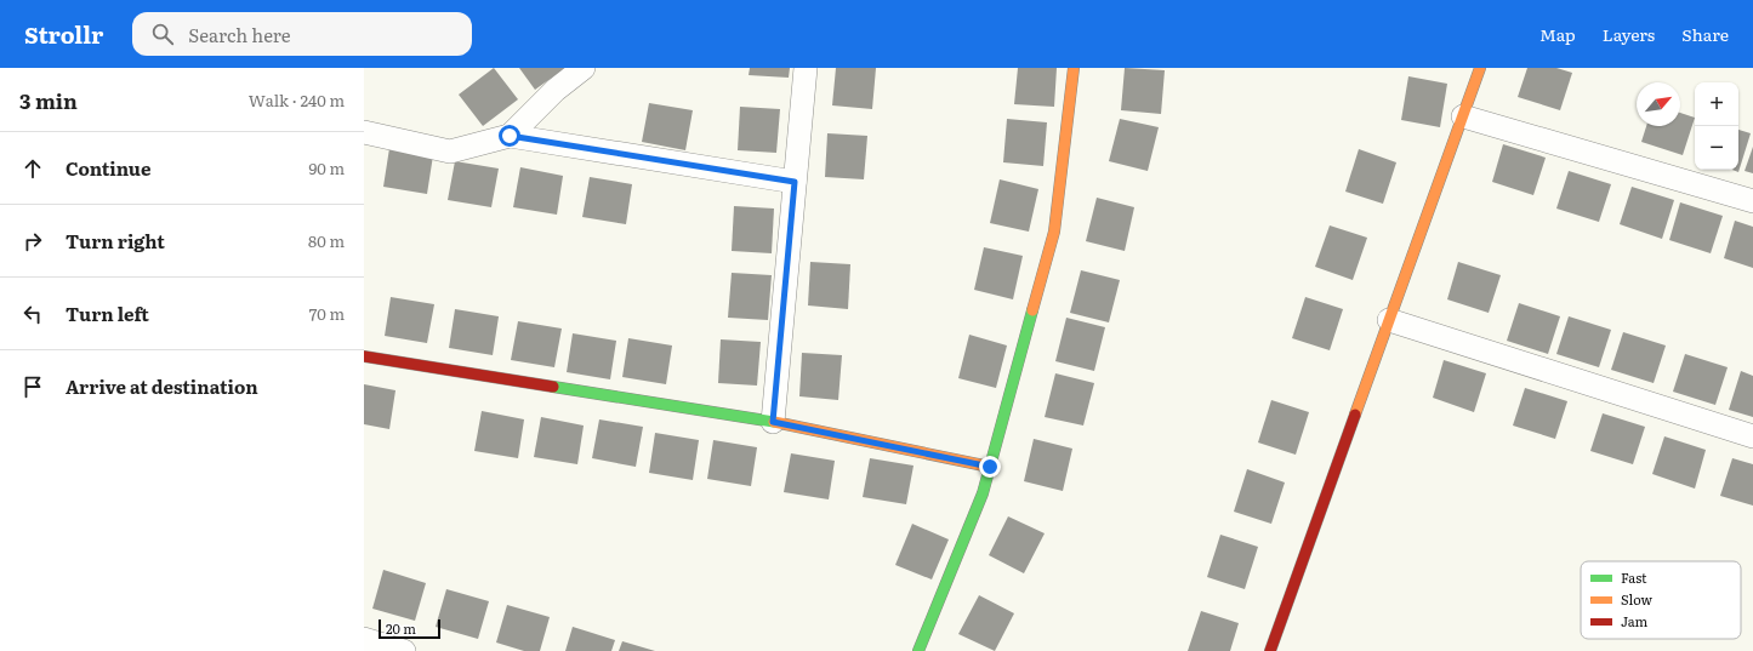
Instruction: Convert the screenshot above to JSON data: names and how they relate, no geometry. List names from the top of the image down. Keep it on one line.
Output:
{"legend":["Fast","Slow","Jam"],"scale_bar":"20 m","north":"top right","page":{"header":"Strollr","search":"Search here","nav":["Map","Layers","Share"],"heading":["3 min","Walk · 240 m"],"map_buttons":["+","−"],"list":[["Continue","90 m"],["Turn right","80 m"],["Turn left","70 m"],"Arrive at destination"],"scale":"20 m"}}
